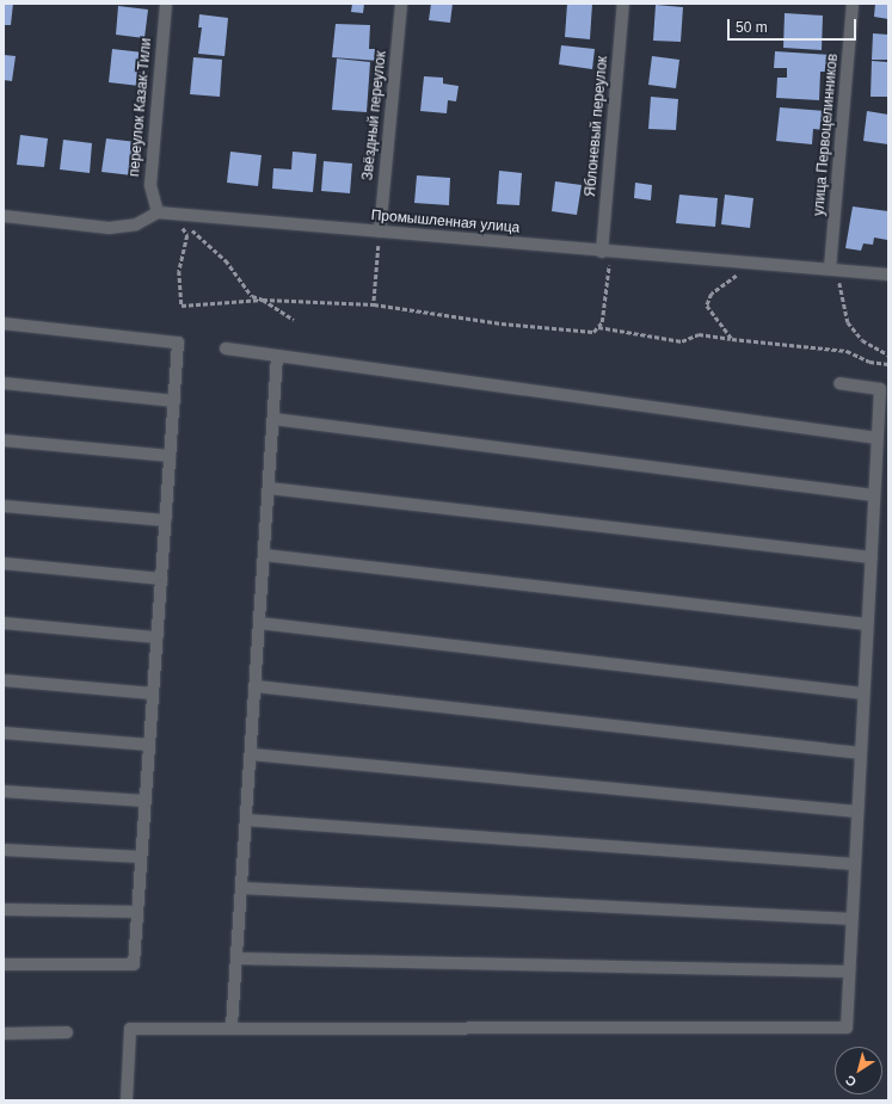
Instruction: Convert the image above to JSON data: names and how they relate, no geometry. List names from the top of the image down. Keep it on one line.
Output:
{"streets":{"lane":["переулок Казак-Тили","Звёздный переулок","Яблоневый переулок","улица Первоцелинников","Промышленная улица"]},"crossings":[["переулок Казак-Тили","Промышленная улица"],["Звёздный переулок","Промышленная улица"],["Яблоневый переулок","Промышленная улица"],["улица Первоцелинников","Промышленная улица"]],"scale_bar":"50 m","north":"bottom left"}
